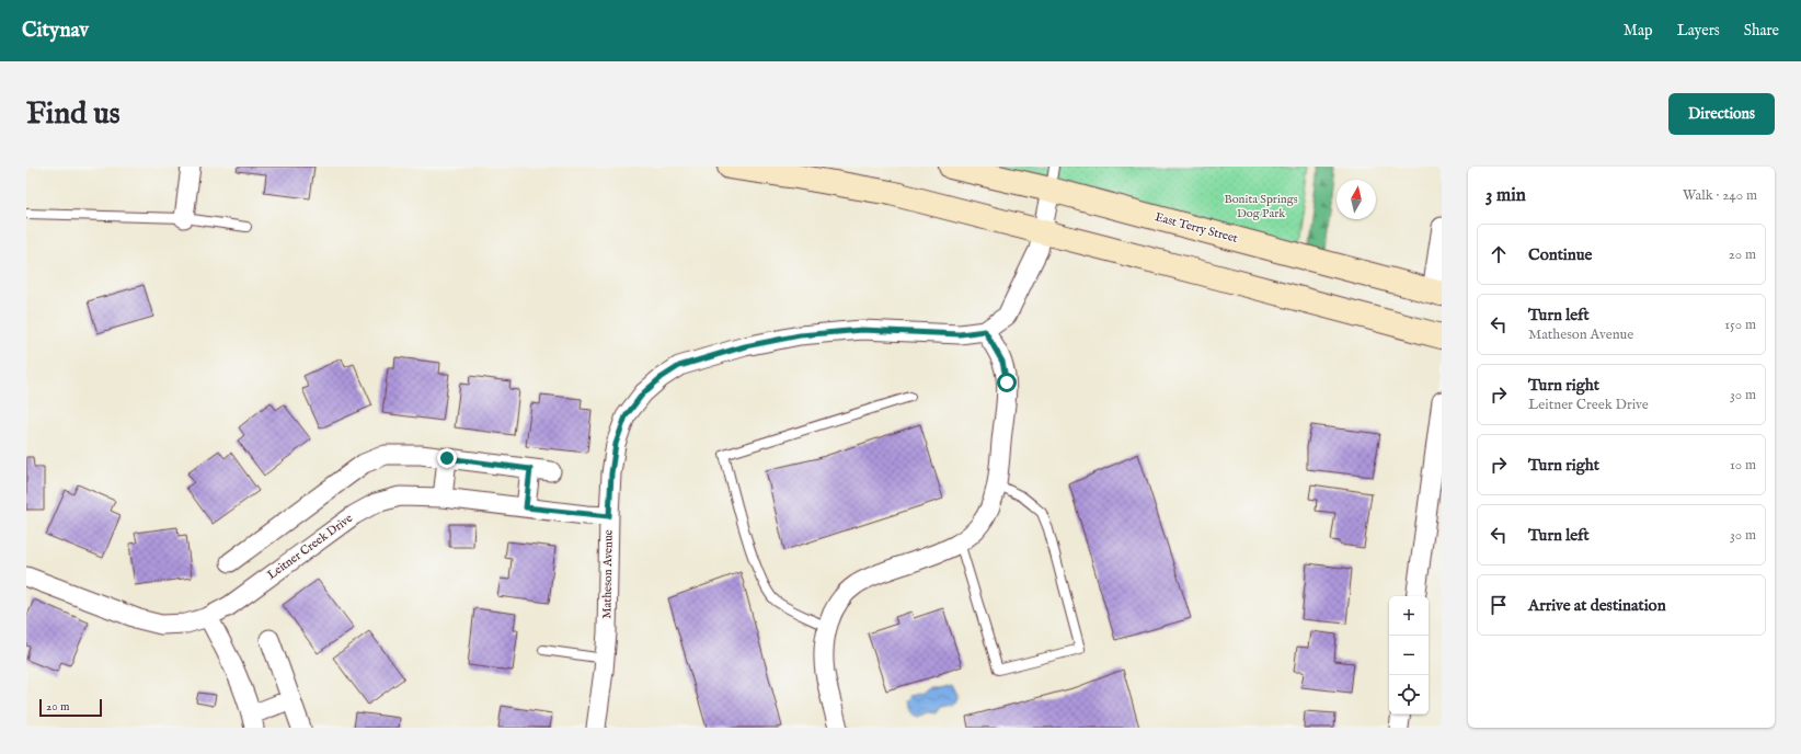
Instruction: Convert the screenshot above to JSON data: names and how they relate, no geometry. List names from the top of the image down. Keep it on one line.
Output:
{"streets":{"street":["East Terry Street","Leitner Creek Drive","Matheson Avenue"]},"crossings":[["East Terry Street","Matheson Avenue"],["Leitner Creek Drive","Matheson Avenue"]],"parks":["Bonita Springs Dog Park"],"scale_bar":"20 m","north":"top","page":{"header":"Citynav","nav":["Map","Layers","Share"],"buttons":"Directions","title":"Find us","heading":["3 min","Walk · 240 m"],"list":[["Continue","20 m"],["Turn left","Matheson Avenue","150 m"],["Turn right","Leitner Creek Drive","30 m"],["Turn right","10 m"],["Turn left","30 m"],"Arrive at destination"],"map_buttons":["+","−"],"scale":"20 m"}}
